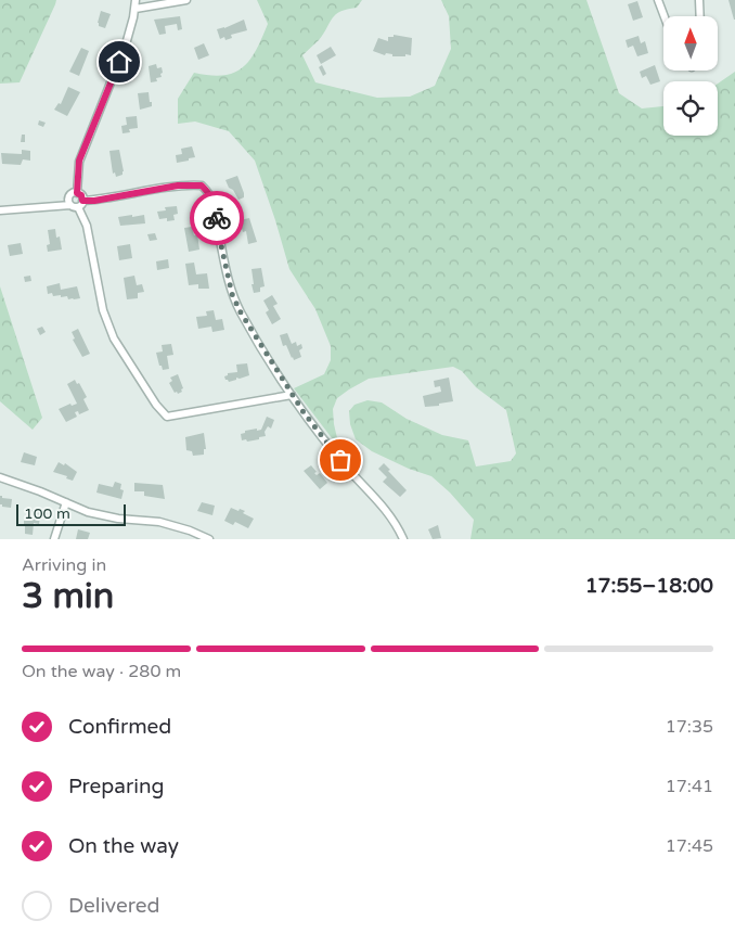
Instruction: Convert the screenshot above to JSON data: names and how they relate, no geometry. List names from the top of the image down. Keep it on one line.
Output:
{"scale_bar":"100 m","north":"top","page":{"scale":"100 m","heading":["3 min","Arriving in","17:55–18:00"],"bar":"On the way · 280 m","list":[["Confirmed","17:35"],["Preparing","17:41"],["On the way","17:45"],"Delivered"]}}
